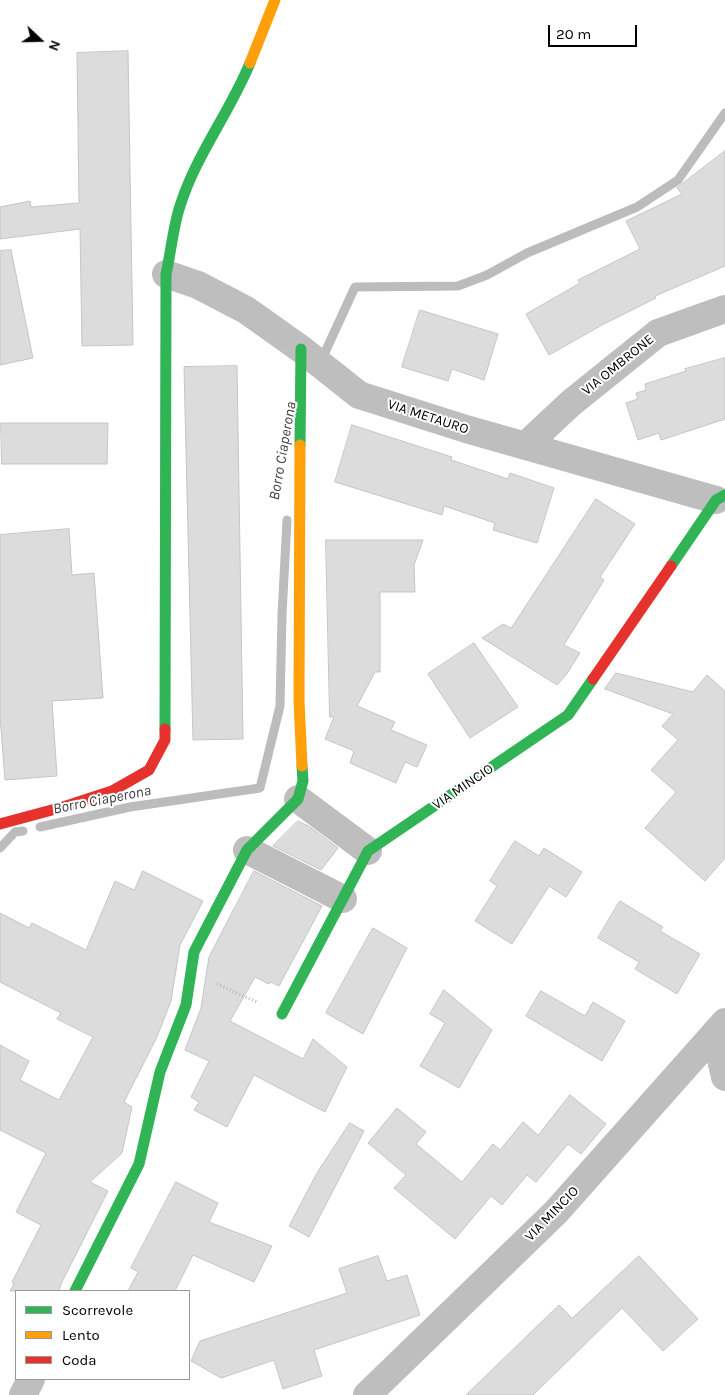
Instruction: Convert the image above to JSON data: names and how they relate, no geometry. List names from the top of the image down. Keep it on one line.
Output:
{"streets":{"street":["VIA OMBRONE","VIA METAURO","VIA MINCIO"]},"crossings":[["VIA OMBRONE","VIA METAURO"],["VIA METAURO","VIA MINCIO"]],"water":["Borro Ciaperona"],"legend":["Scorrevole","Lento","Coda"],"scale_bar":"20 m","north":"right"}
